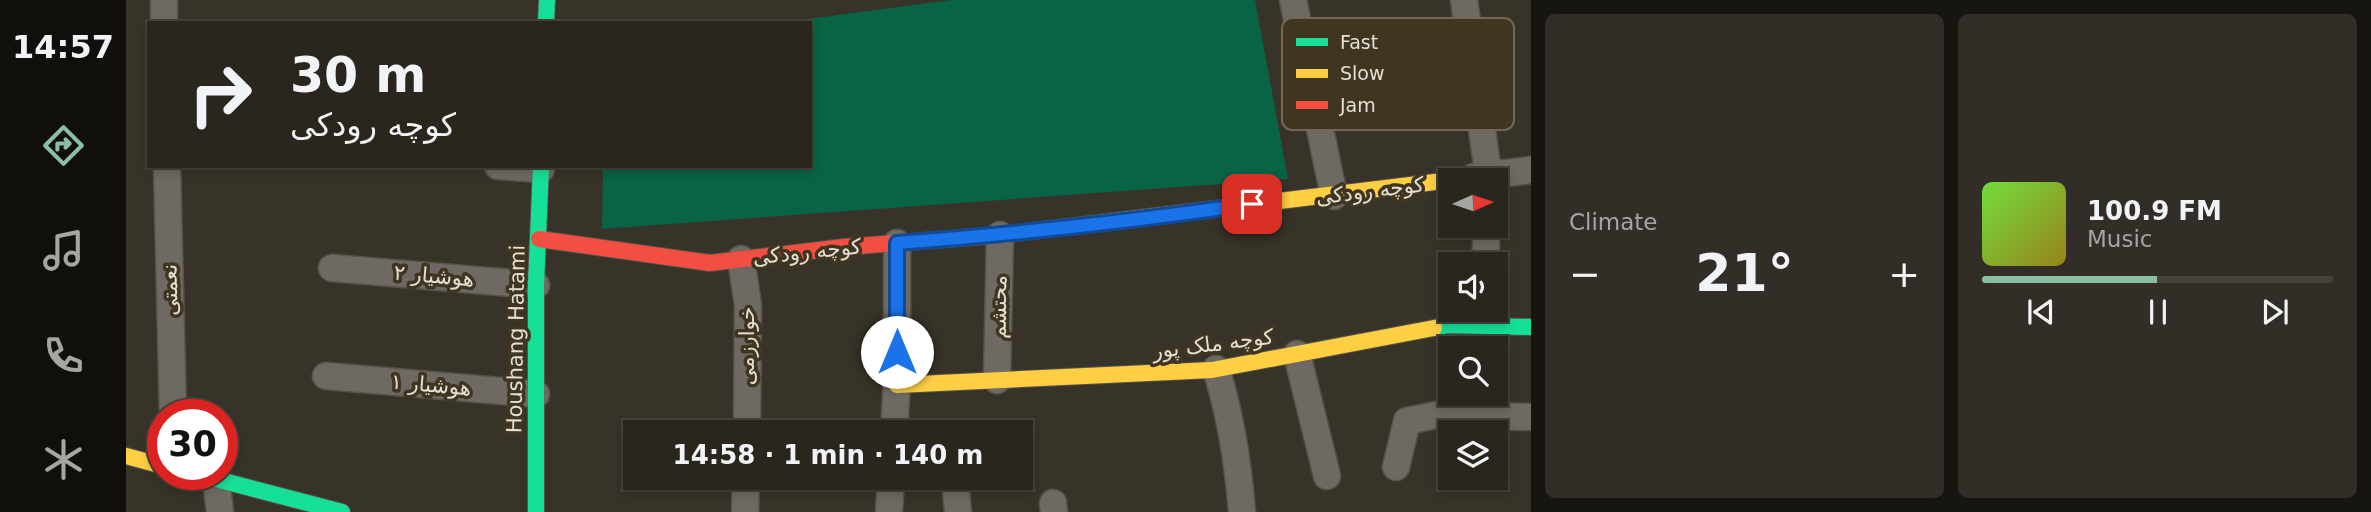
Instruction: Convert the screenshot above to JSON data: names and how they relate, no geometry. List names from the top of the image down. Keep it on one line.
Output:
{"streets":{"street":["کوچه رودکی","هوشیار ۲","نعمتی","محتشم","Houshang Hatami","کوچه ملک پور","خوارزمی","هوشیار ۱"]},"crossings":[["کوچه رودکی","محتشم"],["کوچه رودکی","Houshang Hatami"],["کوچه رودکی","خوارزمی"],["هوشیار ۲","Houshang Hatami"],["محتشم","کوچه ملک پور"],["Houshang Hatami","هوشیار ۱"]],"legend":["Fast","Slow","Jam"],"north":"right","page":{"tabs":"14:57","tile":"Climate","turn":["30 m","کوچه رودکی"],"song":["100.9 FM","Music"],"heat":["−","21°","+"],"limit":"30","trip":"14:58 · 1 min · 140 m"}}
